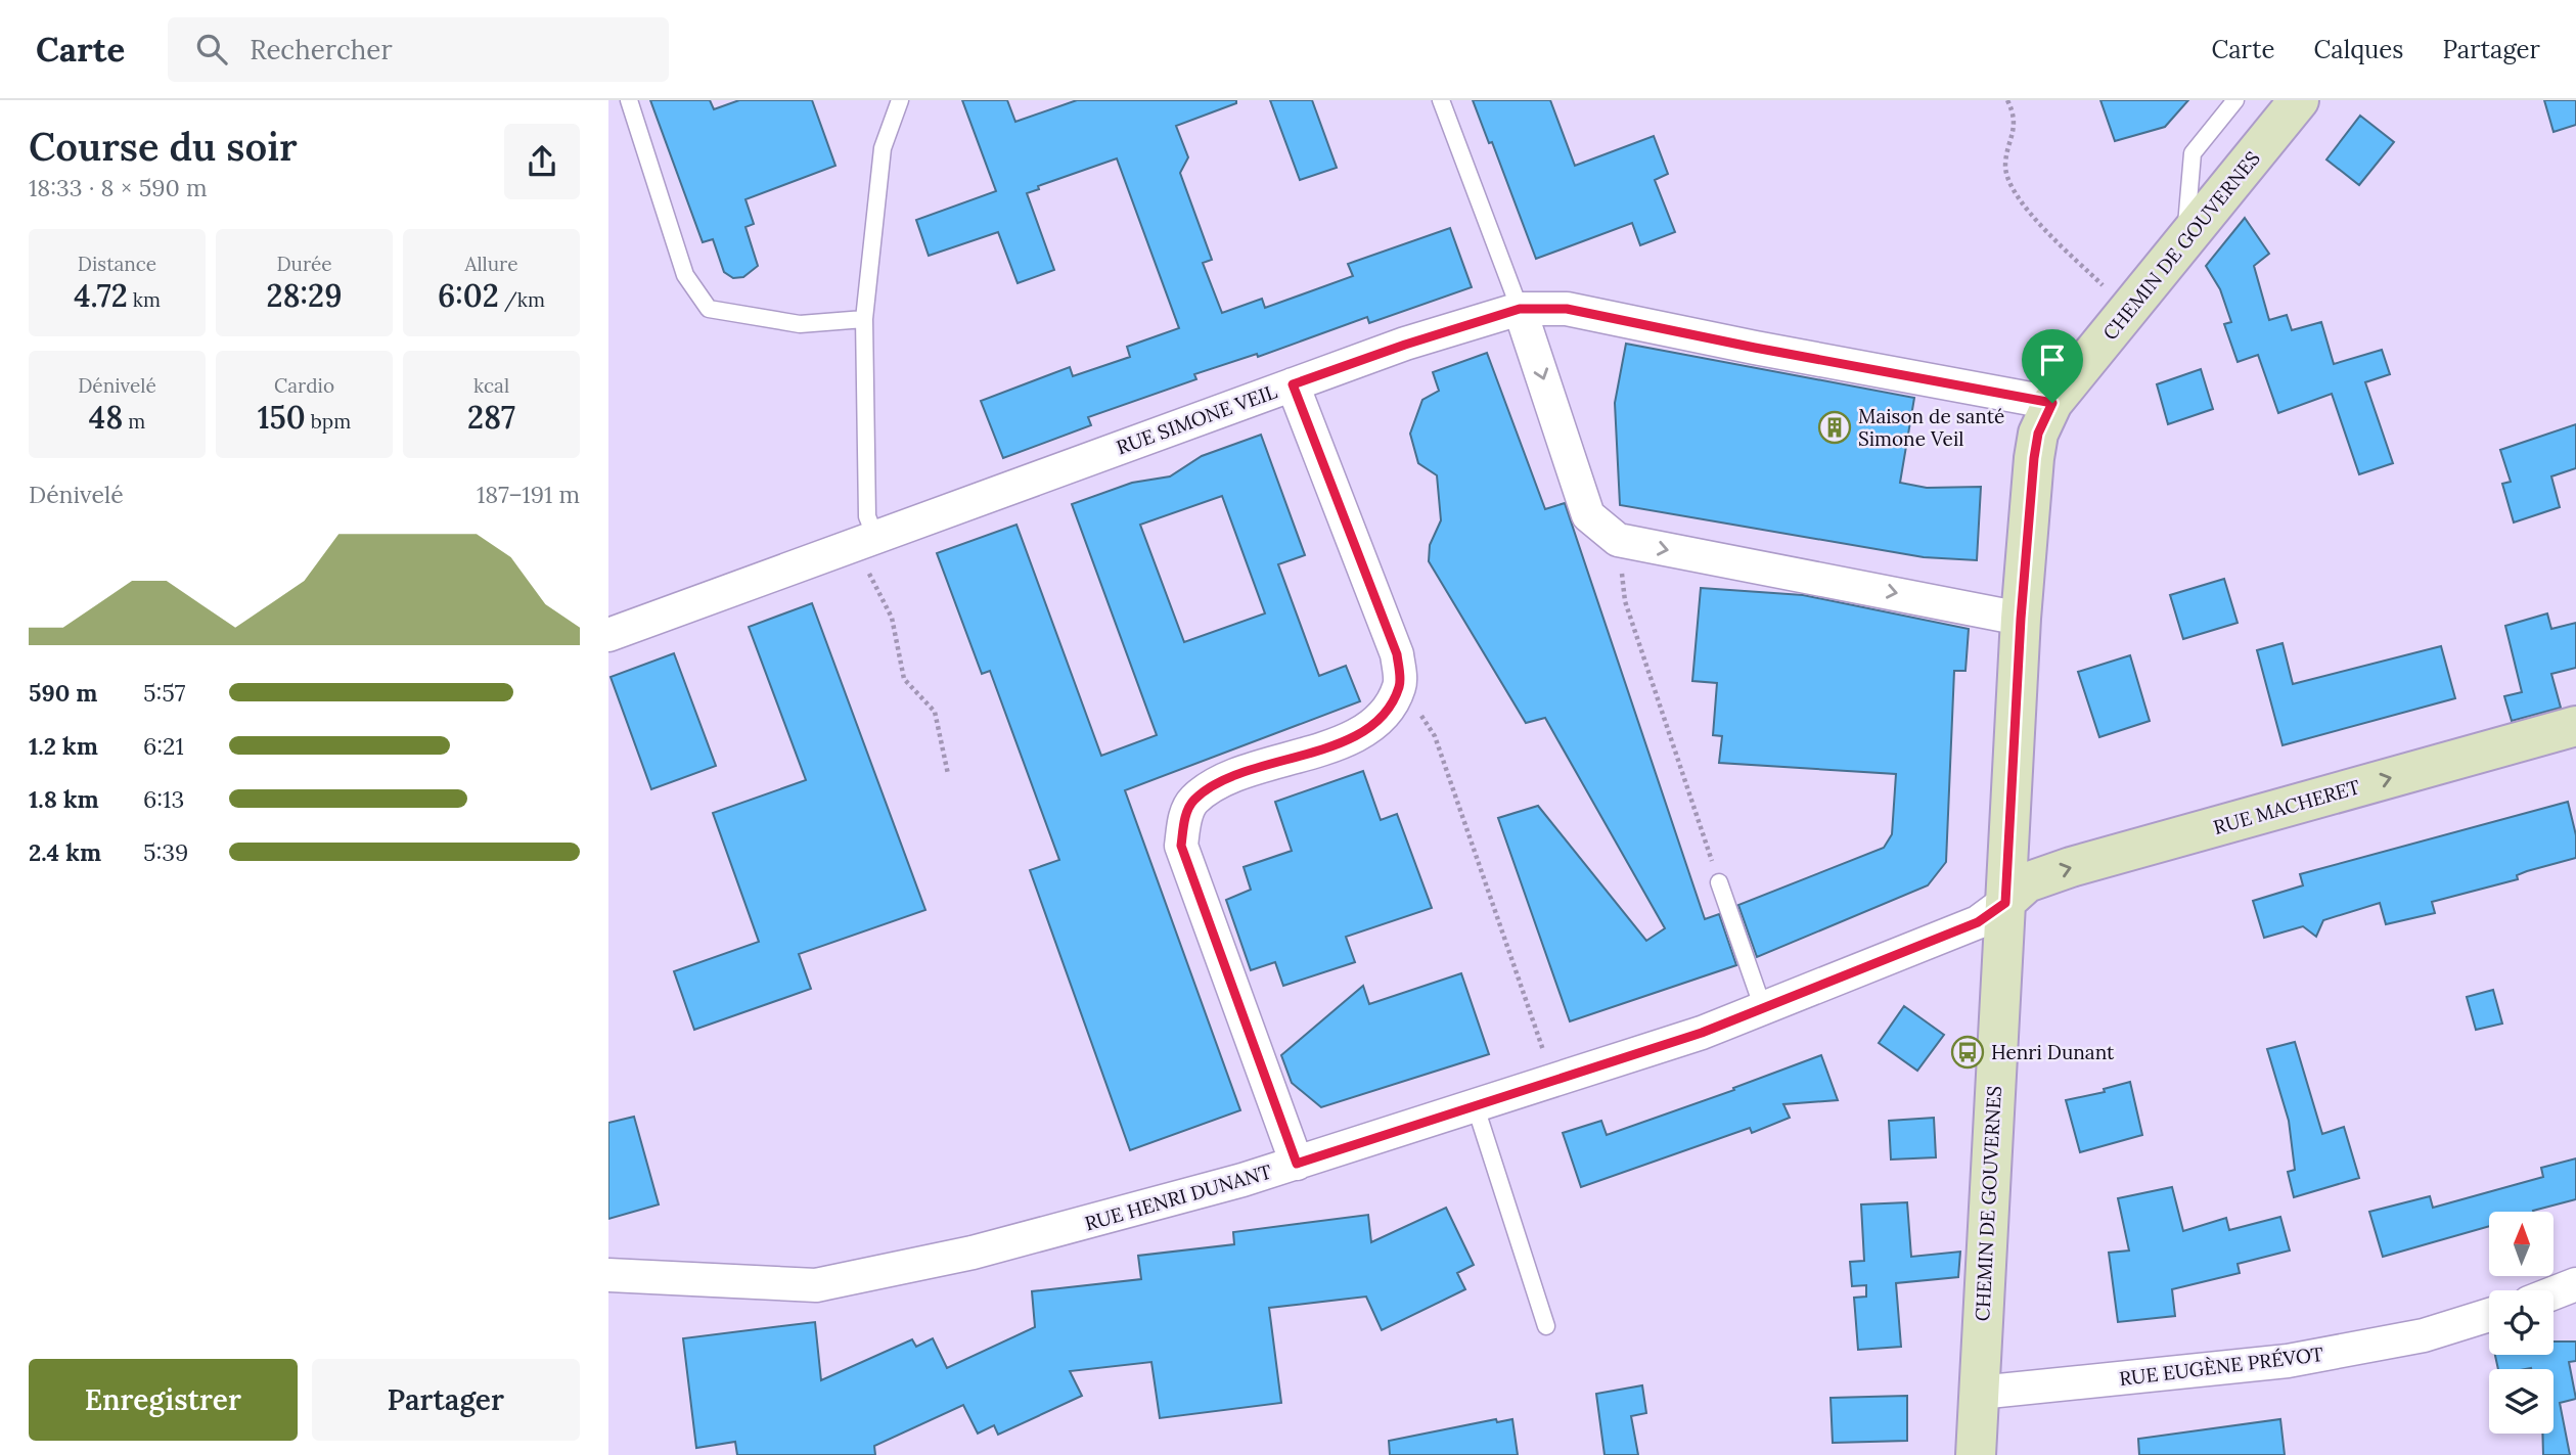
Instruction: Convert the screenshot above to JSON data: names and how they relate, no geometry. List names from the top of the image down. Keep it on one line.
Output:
{"streets":{"street":["CHEMIN DE GOUVERNES","RUE SIMONE VEIL","RUE MACHERET","RUE HENRI DUNANT","RUE EUGÈNE PRÉVOT"]},"crossings":[["CHEMIN DE GOUVERNES","RUE SIMONE VEIL"],["CHEMIN DE GOUVERNES","RUE MACHERET"],["CHEMIN DE GOUVERNES","RUE HENRI DUNANT"],["CHEMIN DE GOUVERNES","RUE EUGÈNE PRÉVOT"],["RUE MACHERET","RUE HENRI DUNANT"]],"one_way":["RUE MACHERET"],"places":{"building":["Maison de santé Simone Veil"],"bus stop":["Henri Dunant"]},"north":"top","page":{"header":"Carte","search":"Rechercher","nav":["Carte","Calques","Partager"],"heading":["Course du soir","18:33 · 8 × 590 m"],"stats":[["Distance","4.72 km"],["Durée","28:29"],["Allure","6:02 /km"],["Dénivelé","48 m"],["Cardio","150 bpm"],["kcal","287"]],"chart":["Dénivelé","187–191 m"],"list":[{"name":"590 m","note":"5:57"},{"name":"1.2 km","note":"6:21"},{"name":"1.8 km","note":"6:13"},{"name":"2.4 km","note":"5:39"}],"buttons":["Enregistrer","Partager"]}}
